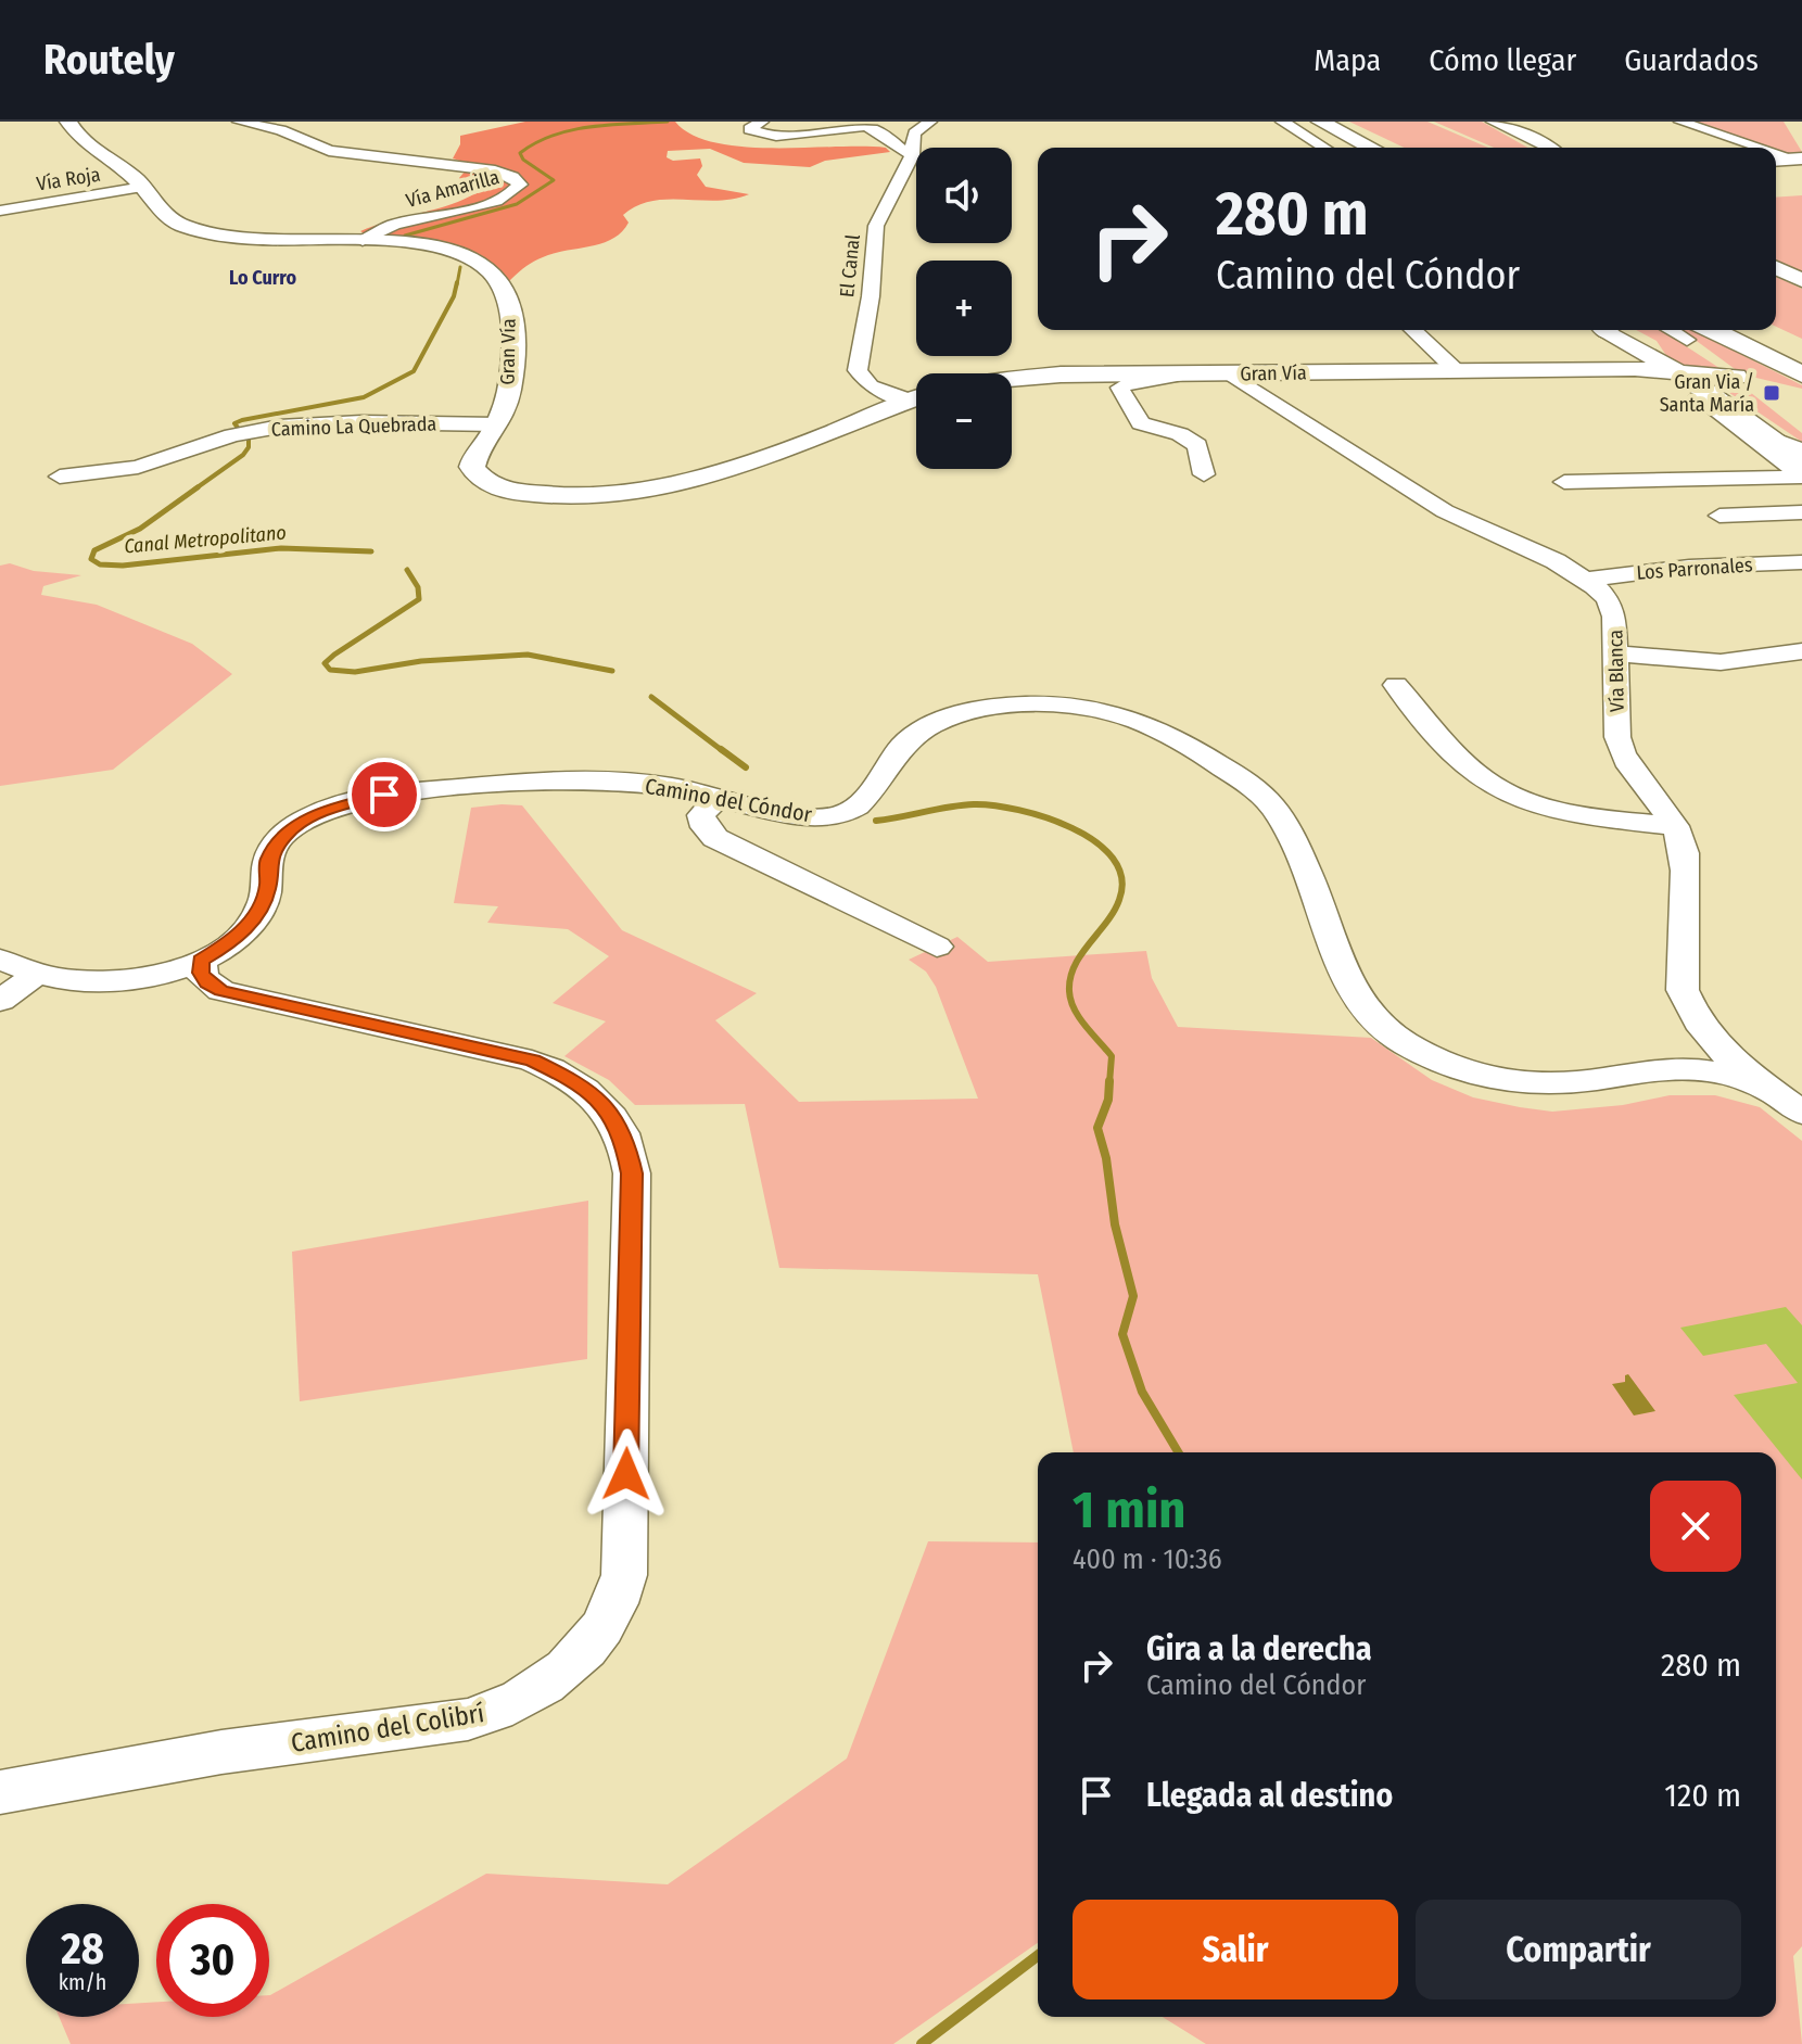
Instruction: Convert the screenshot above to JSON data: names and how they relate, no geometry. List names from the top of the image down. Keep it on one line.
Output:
{"streets":{"main road":["Gran Vía"],"street":["Vía Roja","Vía Amarilla","El Canal","Camino La Quebrada","Los Parronales","Vía Blanca","Camino del Cóndor","Camino del Colibrí"]},"crossings":[["Vía Roja","Gran Vía"],["Vía Amarilla","Gran Vía"],["Gran Vía","Camino La Quebrada"],["Gran Vía","Vía Blanca"],["Los Parronales","Vía Blanca"],["Vía Blanca","Camino del Cóndor"],["Camino del Cóndor","Camino del Colibrí"]],"districts":["Lo Curro"],"water":["Canal Metropolitano"],"places":{"transit":["Gran Via / Santa María"]},"page":{"header":"Routely","nav":["Mapa","Cómo llegar","Guardados"],"map_buttons":["+","−"],"turn":["280 m","Camino del Cóndor"],"heading":["1 min","400 m · 10:36"],"list":[{"name":"Gira a la derecha","note":"Camino del Cóndor","value":"280 m"},{"name":"Llegada al destino","value":"120 m"}],"buttons":["Salir","Compartir"],"speed":"28 km/h","limit":"30"}}
